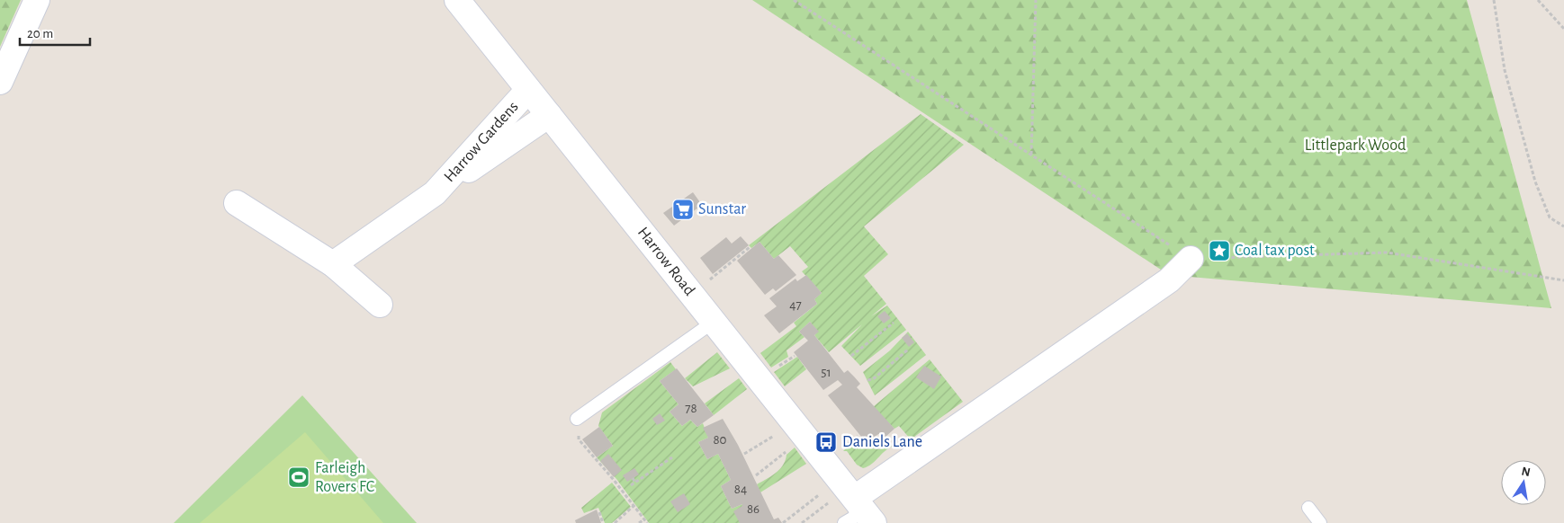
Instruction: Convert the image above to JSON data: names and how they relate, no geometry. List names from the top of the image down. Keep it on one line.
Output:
{"streets":{"street":["Harrow Gardens","Harrow Road"]},"crossings":[["Harrow Gardens","Harrow Road"]],"parks":["Littlepark Wood"],"places":{"supermarket":["Sunstar"],"place":["Coal tax post"],"bus stop":["Daniels Lane"],"sports":["Farleigh Rovers FC"]},"house_numbers":["47","51","78","80","84","86"],"scale_bar":"20 m","north":"top"}
